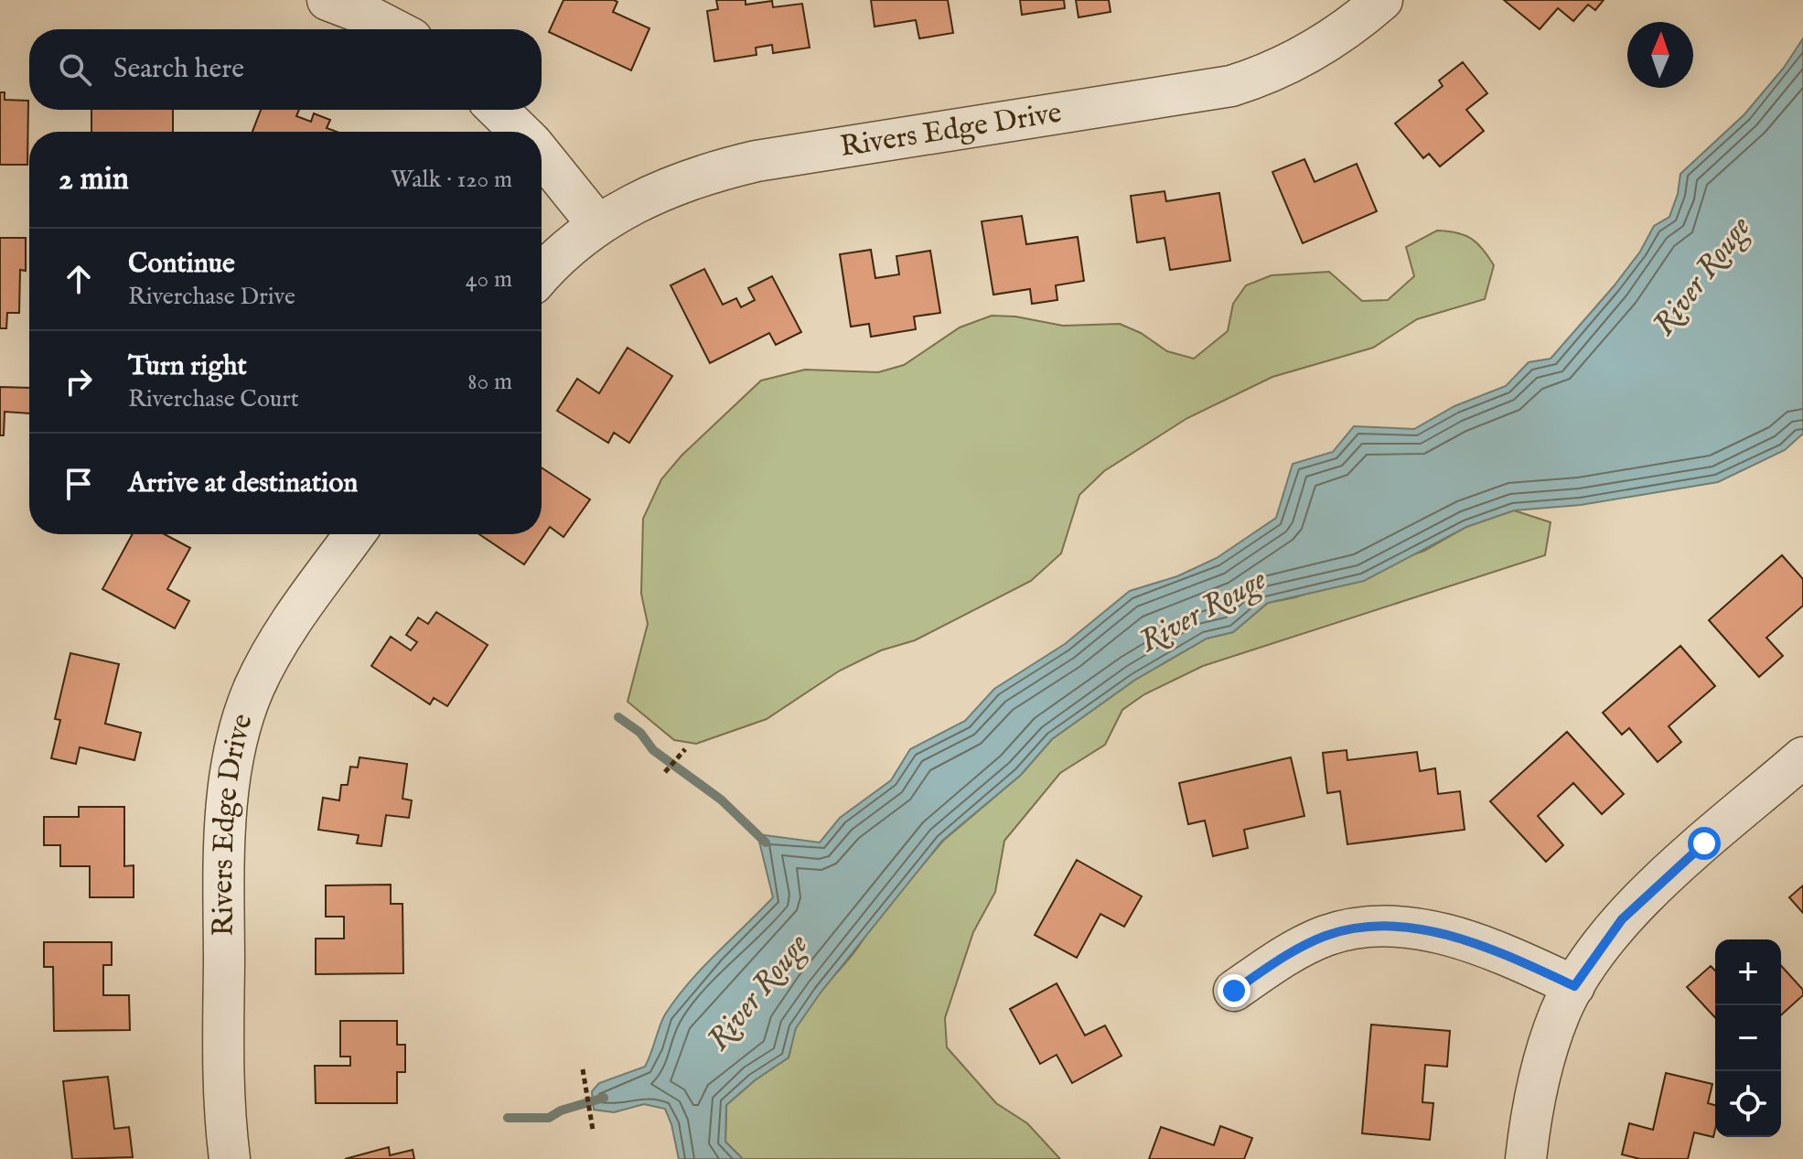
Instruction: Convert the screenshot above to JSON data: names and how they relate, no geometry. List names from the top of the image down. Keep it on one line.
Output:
{"streets":{"street":["Rivers Edge Drive"]},"water":["River Rouge"],"north":"top","page":{"search":"Search here","heading":["2 min","Walk · 120 m"],"list":[["Continue","Riverchase Drive","40 m"],["Turn right","Riverchase Court","80 m"],"Arrive at destination"],"map_buttons":["+","−"]}}
